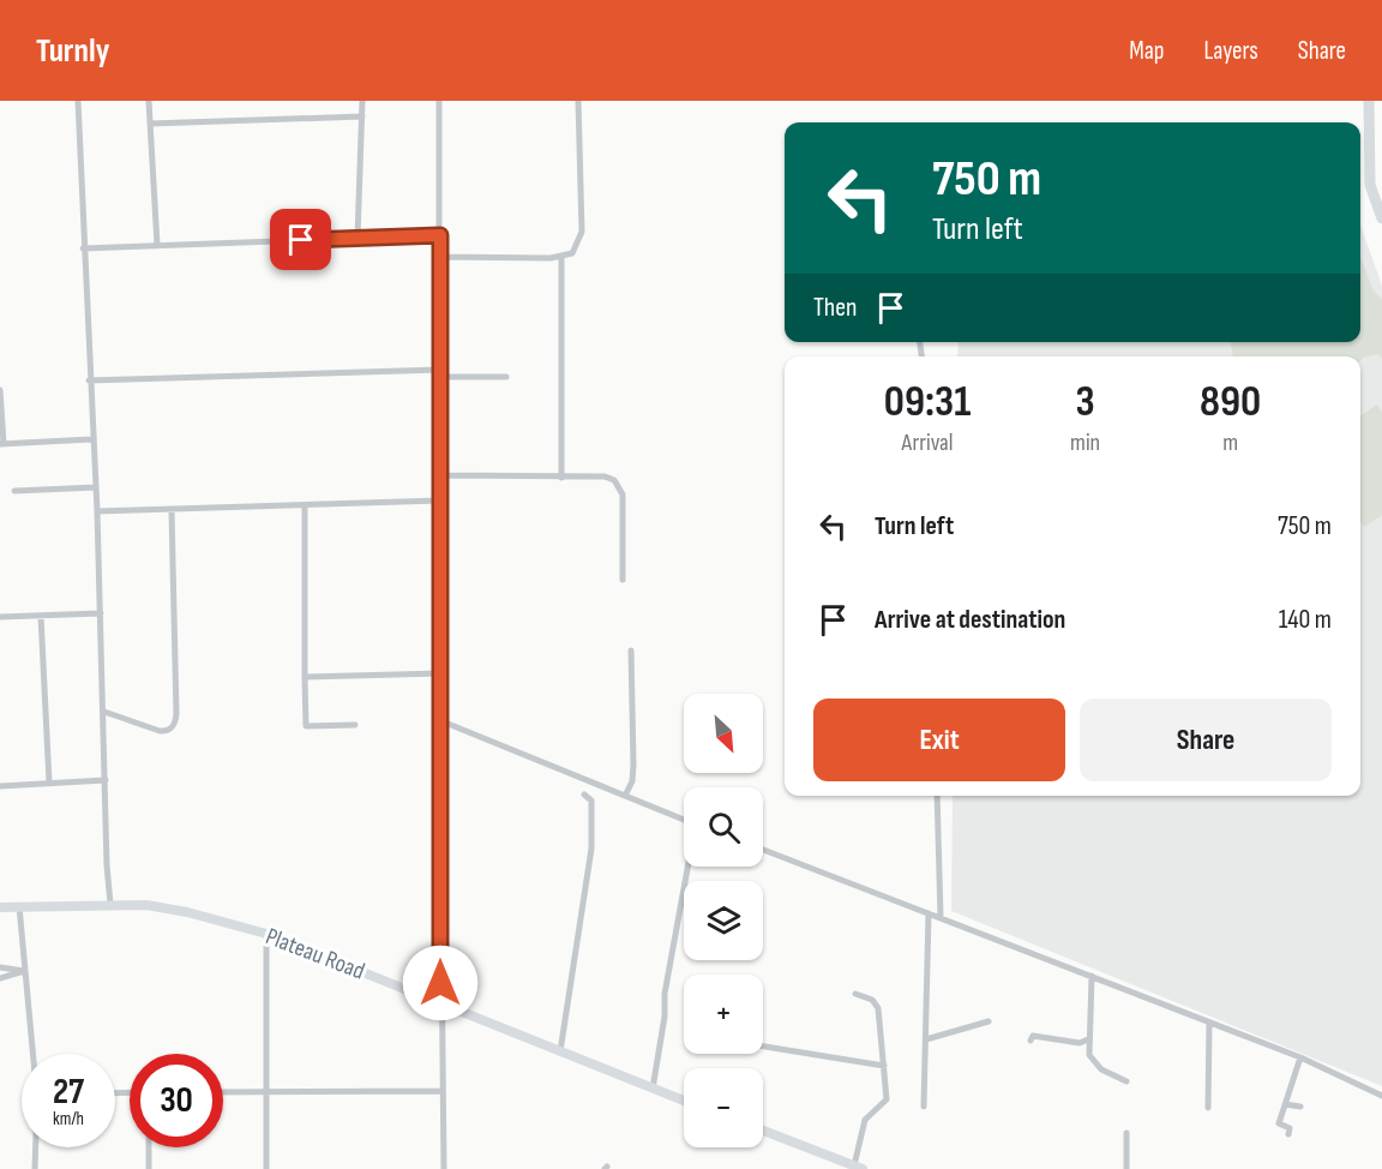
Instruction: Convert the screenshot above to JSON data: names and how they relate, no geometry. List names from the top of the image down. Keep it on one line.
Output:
{"streets":{"street":["Plateau Road"]},"north":"bottom right","page":{"header":"Turnly","nav":["Map","Layers","Share"],"turn":["750 m","Turn left"],"then":"Then","eta":["09:31","Arrival","3","min","890","m"],"list":[{"name":"Turn left","value":"750 m"},{"name":"Arrive at destination","value":"140 m"}],"buttons":["Exit","Share"],"map_buttons":["+","−"],"speed":"27 km/h","limit":"30"}}
